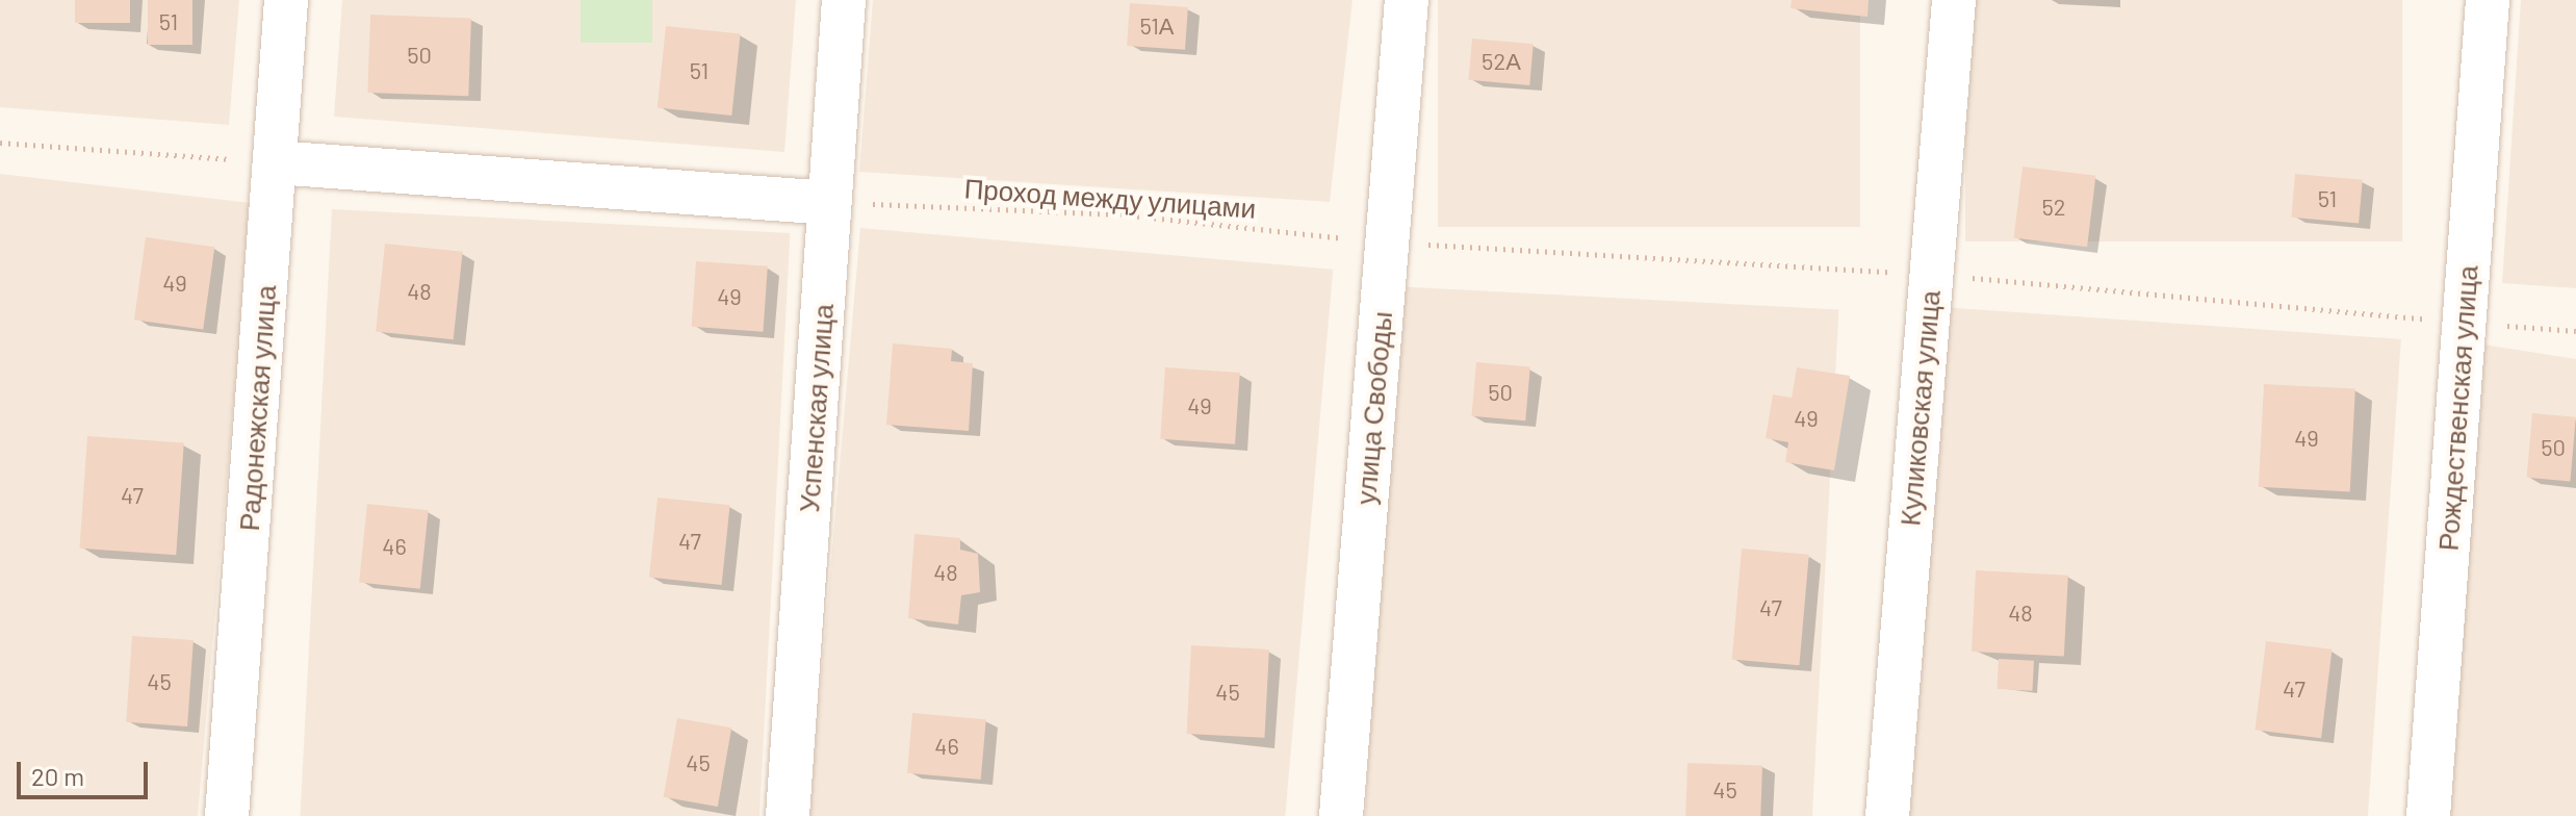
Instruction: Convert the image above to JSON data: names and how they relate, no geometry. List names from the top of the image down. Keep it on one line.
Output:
{"streets":{"street":["Радонежская улица","Успенская улица","улица Свободы","Куликовская улица","Рождественская улица"],"path":["Проход между улицами"]},"crossings":[["Проход между улицами","Успенская улица"],["Проход между улицами","улица Свободы"],["Проход между улицами","Куликовская улица"],["Проход между улицами","Рождественская улица"]],"house_numbers":["51","51А","50","52А","51","51","52","49","48","49","50","49","49","49","50","47","47","46","48","47","48","45","47","45","46","45","45"],"scale_bar":"20 m"}
